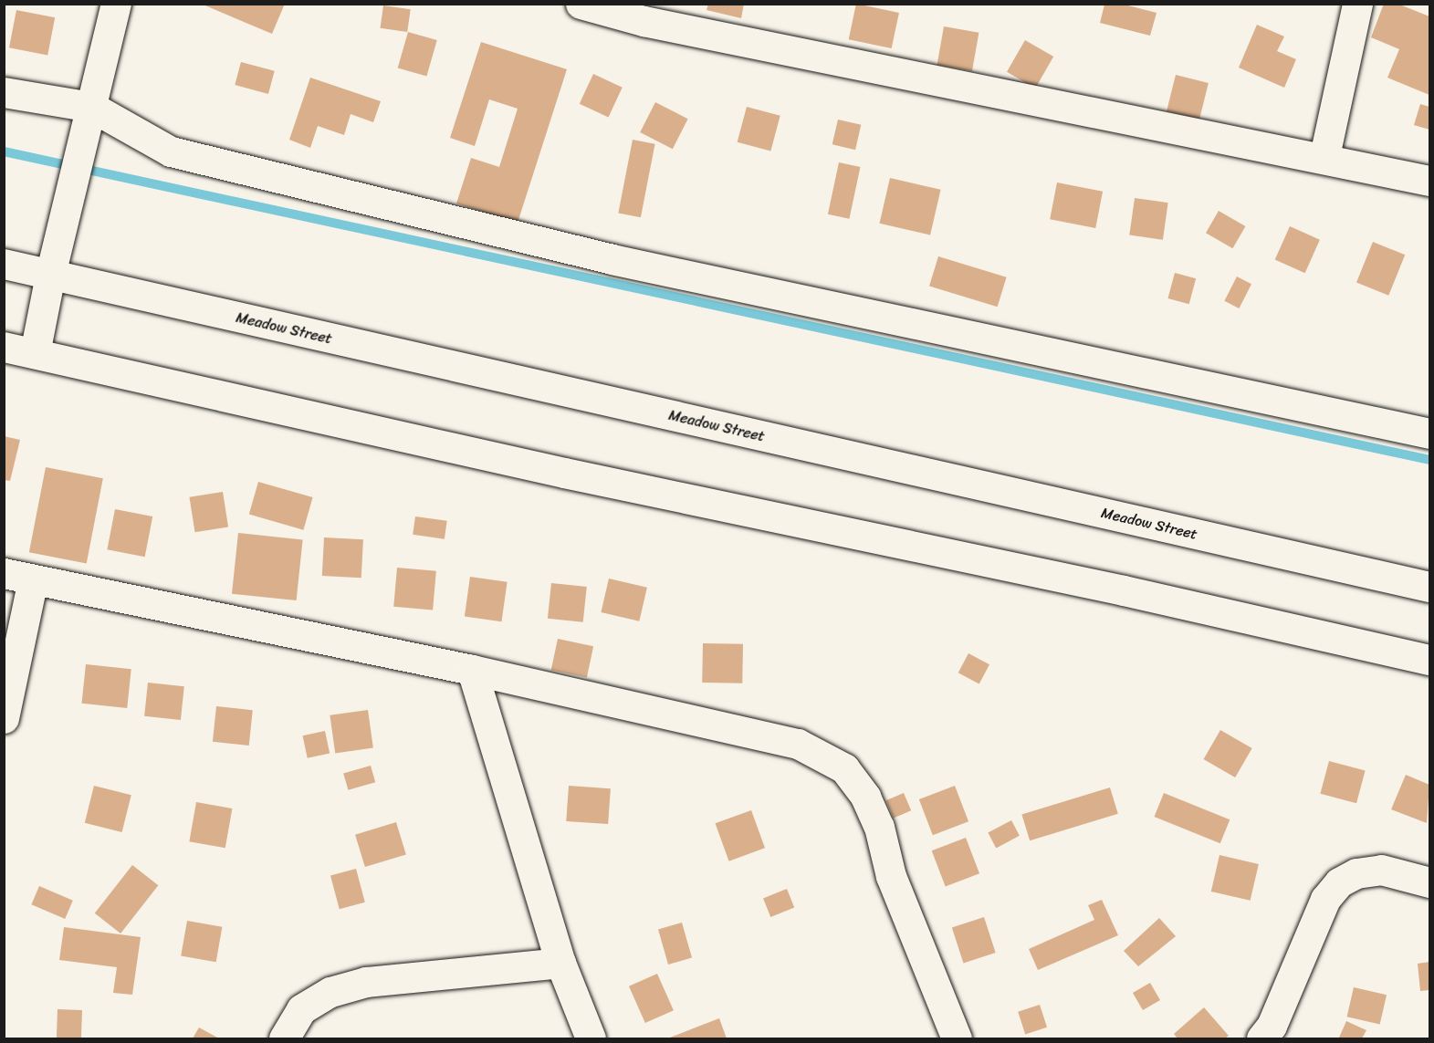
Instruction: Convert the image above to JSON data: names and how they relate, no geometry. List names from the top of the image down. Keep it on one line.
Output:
{"streets":{"street":["Meadow Street"]}}
